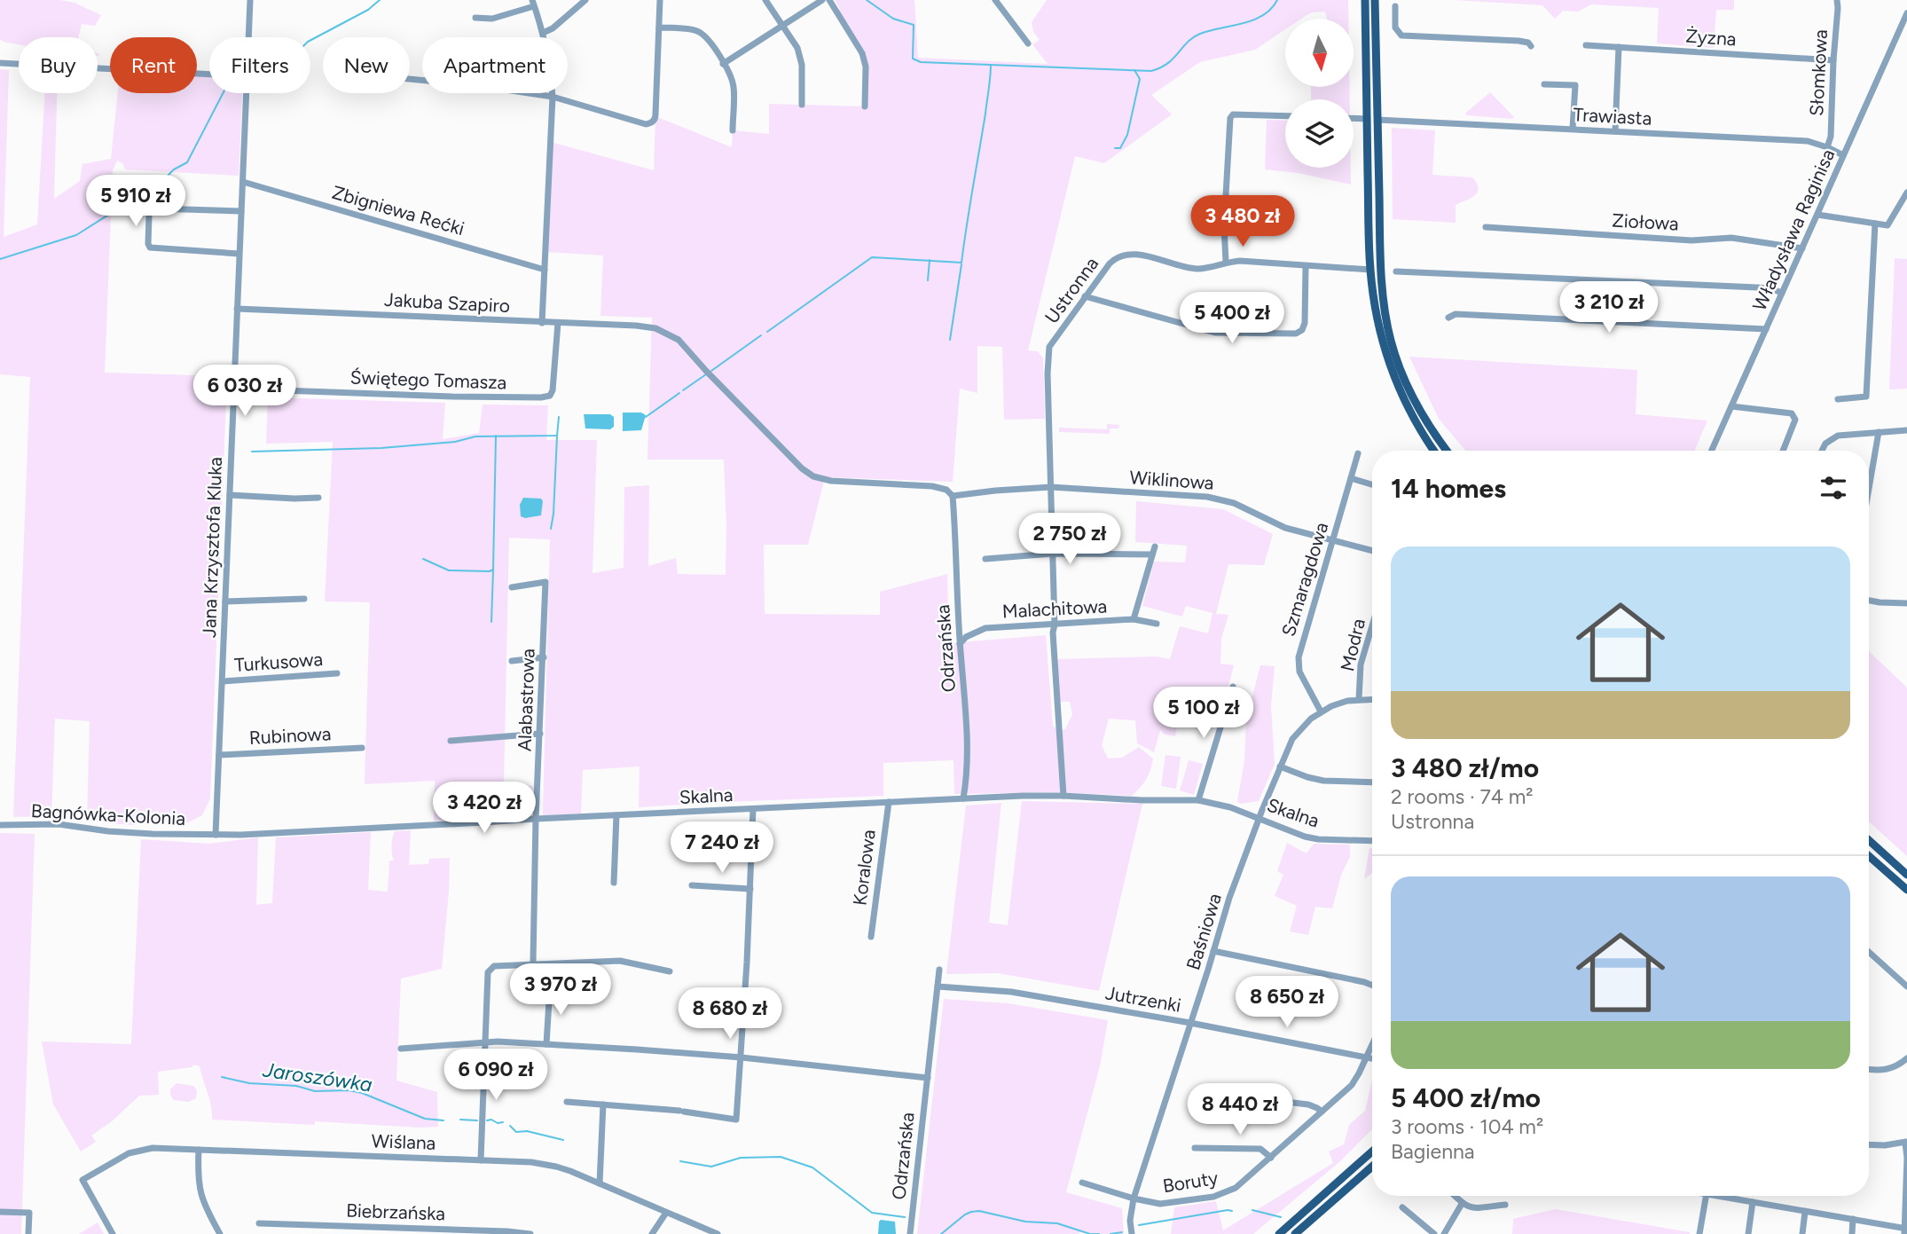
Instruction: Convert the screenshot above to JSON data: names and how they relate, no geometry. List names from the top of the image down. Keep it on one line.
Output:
{"streets":{"street":["Żyzna","Słomkowa","Trawiasta","Zbigniewa Rećki","Ziołowa","Władysława Raginisa","Ustronna","Jakuba Szapiro","Świętego Tomasza","Wiklinowa","Jana Krzysztofa Kluka","Szmaragdowa","Malachitowa","Modra","Odrzańska","Turkusowa","Alabastrowa","Rubinowa","Skalna","Bagnówka-Kolonia","Koralowa","Baśniowa","Jutrzenki","Wiślana","Boruty","Biebrzańska"]},"crossings":[["Żyzna","Słomkowa"],["Słomkowa","Trawiasta"],["Trawiasta","Władysława Raginisa"],["Zbigniewa Rećki","Jana Krzysztofa Kluka"],["Ziołowa","Władysława Raginisa"],["Ustronna","Wiklinowa"],["Ustronna","Malachitowa"],["Ustronna","Skalna"],["Jakuba Szapiro","Świętego Tomasza"],["Jakuba Szapiro","Wiklinowa"],["Jakuba Szapiro","Jana Krzysztofa Kluka"],["Jakuba Szapiro","Odrzańska"],["Świętego Tomasza","Jana Krzysztofa Kluka"],["Wiklinowa","Szmaragdowa"],["Wiklinowa","Odrzańska"],["Jana Krzysztofa Kluka","Turkusowa"],["Jana Krzysztofa Kluka","Rubinowa"],["Jana Krzysztofa Kluka","Skalna"],["Jana Krzysztofa Kluka","Bagnówka-Kolonia"],["Szmaragdowa","Baśniowa"],["Malachitowa","Odrzańska"],["Modra","Baśniowa"],["Odrzańska","Skalna"],["Odrzańska","Jutrzenki"],["Alabastrowa","Skalna"],["Skalna","Bagnówka-Kolonia"],["Skalna","Koralowa"],["Skalna","Baśniowa"],["Baśniowa","Jutrzenki"],["Baśniowa","Boruty"],["Jutrzenki","Boruty"]],"water":["Jaroszówka"],"north":"bottom","page":{"chip":["Buy","Rent","Filters","New","Apartment"],"price":["5 910 zł","3 480 zł","3 210 zł","5 400 zł","6 030 zł","2 750 zł","5 100 zł","3 420 zł","7 240 zł","3 970 zł","8 650 zł","8 680 zł","6 090 zł","8 440 zł"],"heading":"14 homes","list":[{"name":"3 480 zł/mo","note":"2 rooms · 74 m² · Ustronna"},{"name":"5 400 zł/mo","note":"3 rooms · 104 m² · Bagienna"}]}}
